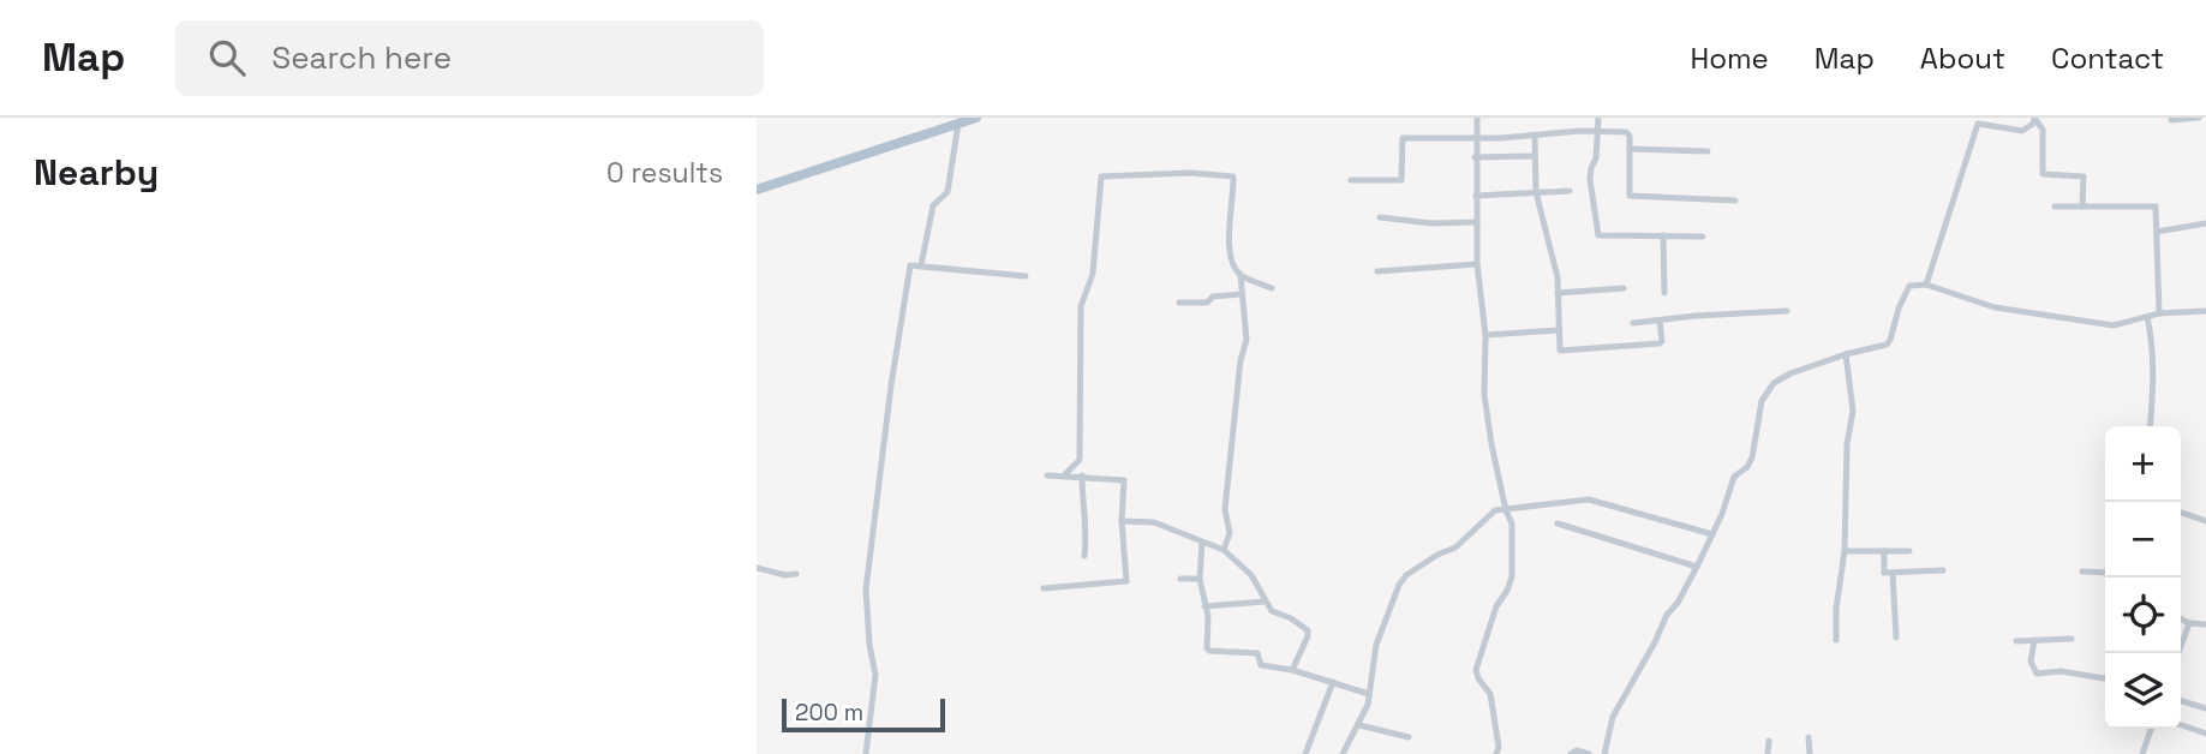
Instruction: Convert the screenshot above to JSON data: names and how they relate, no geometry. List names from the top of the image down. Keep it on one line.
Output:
{"scale_bar":"200 m","page":{"header":"Map","search":"Search here","nav":["Home","Map","About","Contact"],"heading":["Nearby","0 results"],"map_buttons":["+","−"],"scale":"200 m"}}
